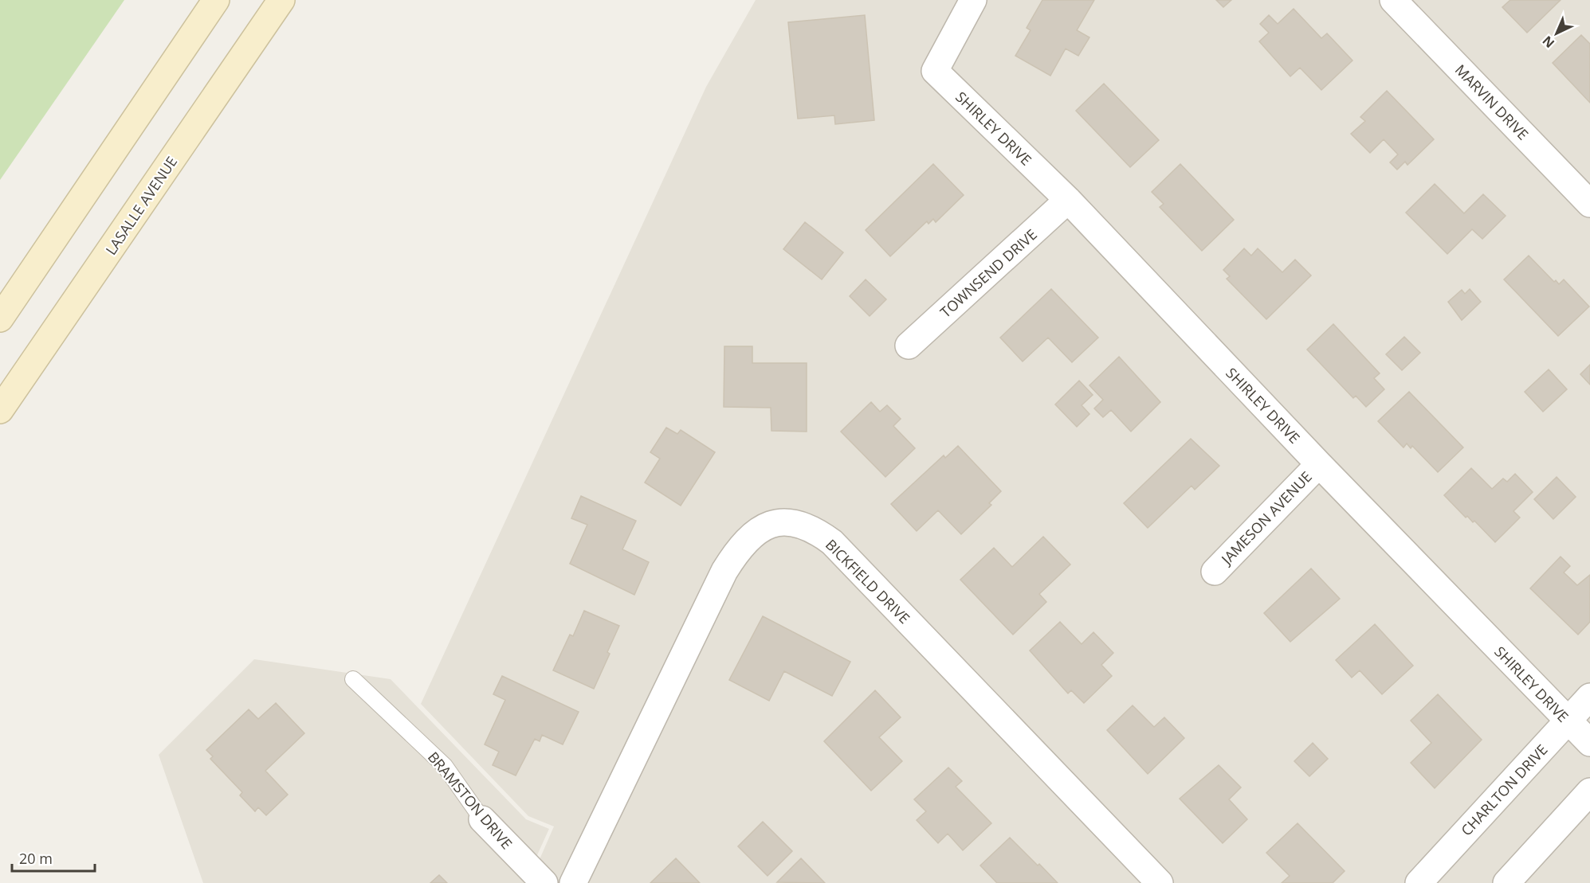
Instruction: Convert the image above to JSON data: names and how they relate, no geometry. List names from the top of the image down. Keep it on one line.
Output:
{"streets":{"main road":["LASALLE AVENUE"],"street":["MARVIN DRIVE","SHIRLEY DRIVE","TOWNSEND DRIVE","JAMESON AVENUE","BICKFIELD DRIVE","CHARLTON DRIVE","BRAMSTON DRIVE"]},"crossings":[["SHIRLEY DRIVE","TOWNSEND DRIVE"],["SHIRLEY DRIVE","JAMESON AVENUE"],["SHIRLEY DRIVE","CHARLTON DRIVE"]],"scale_bar":"20 m","north":"bottom left"}
